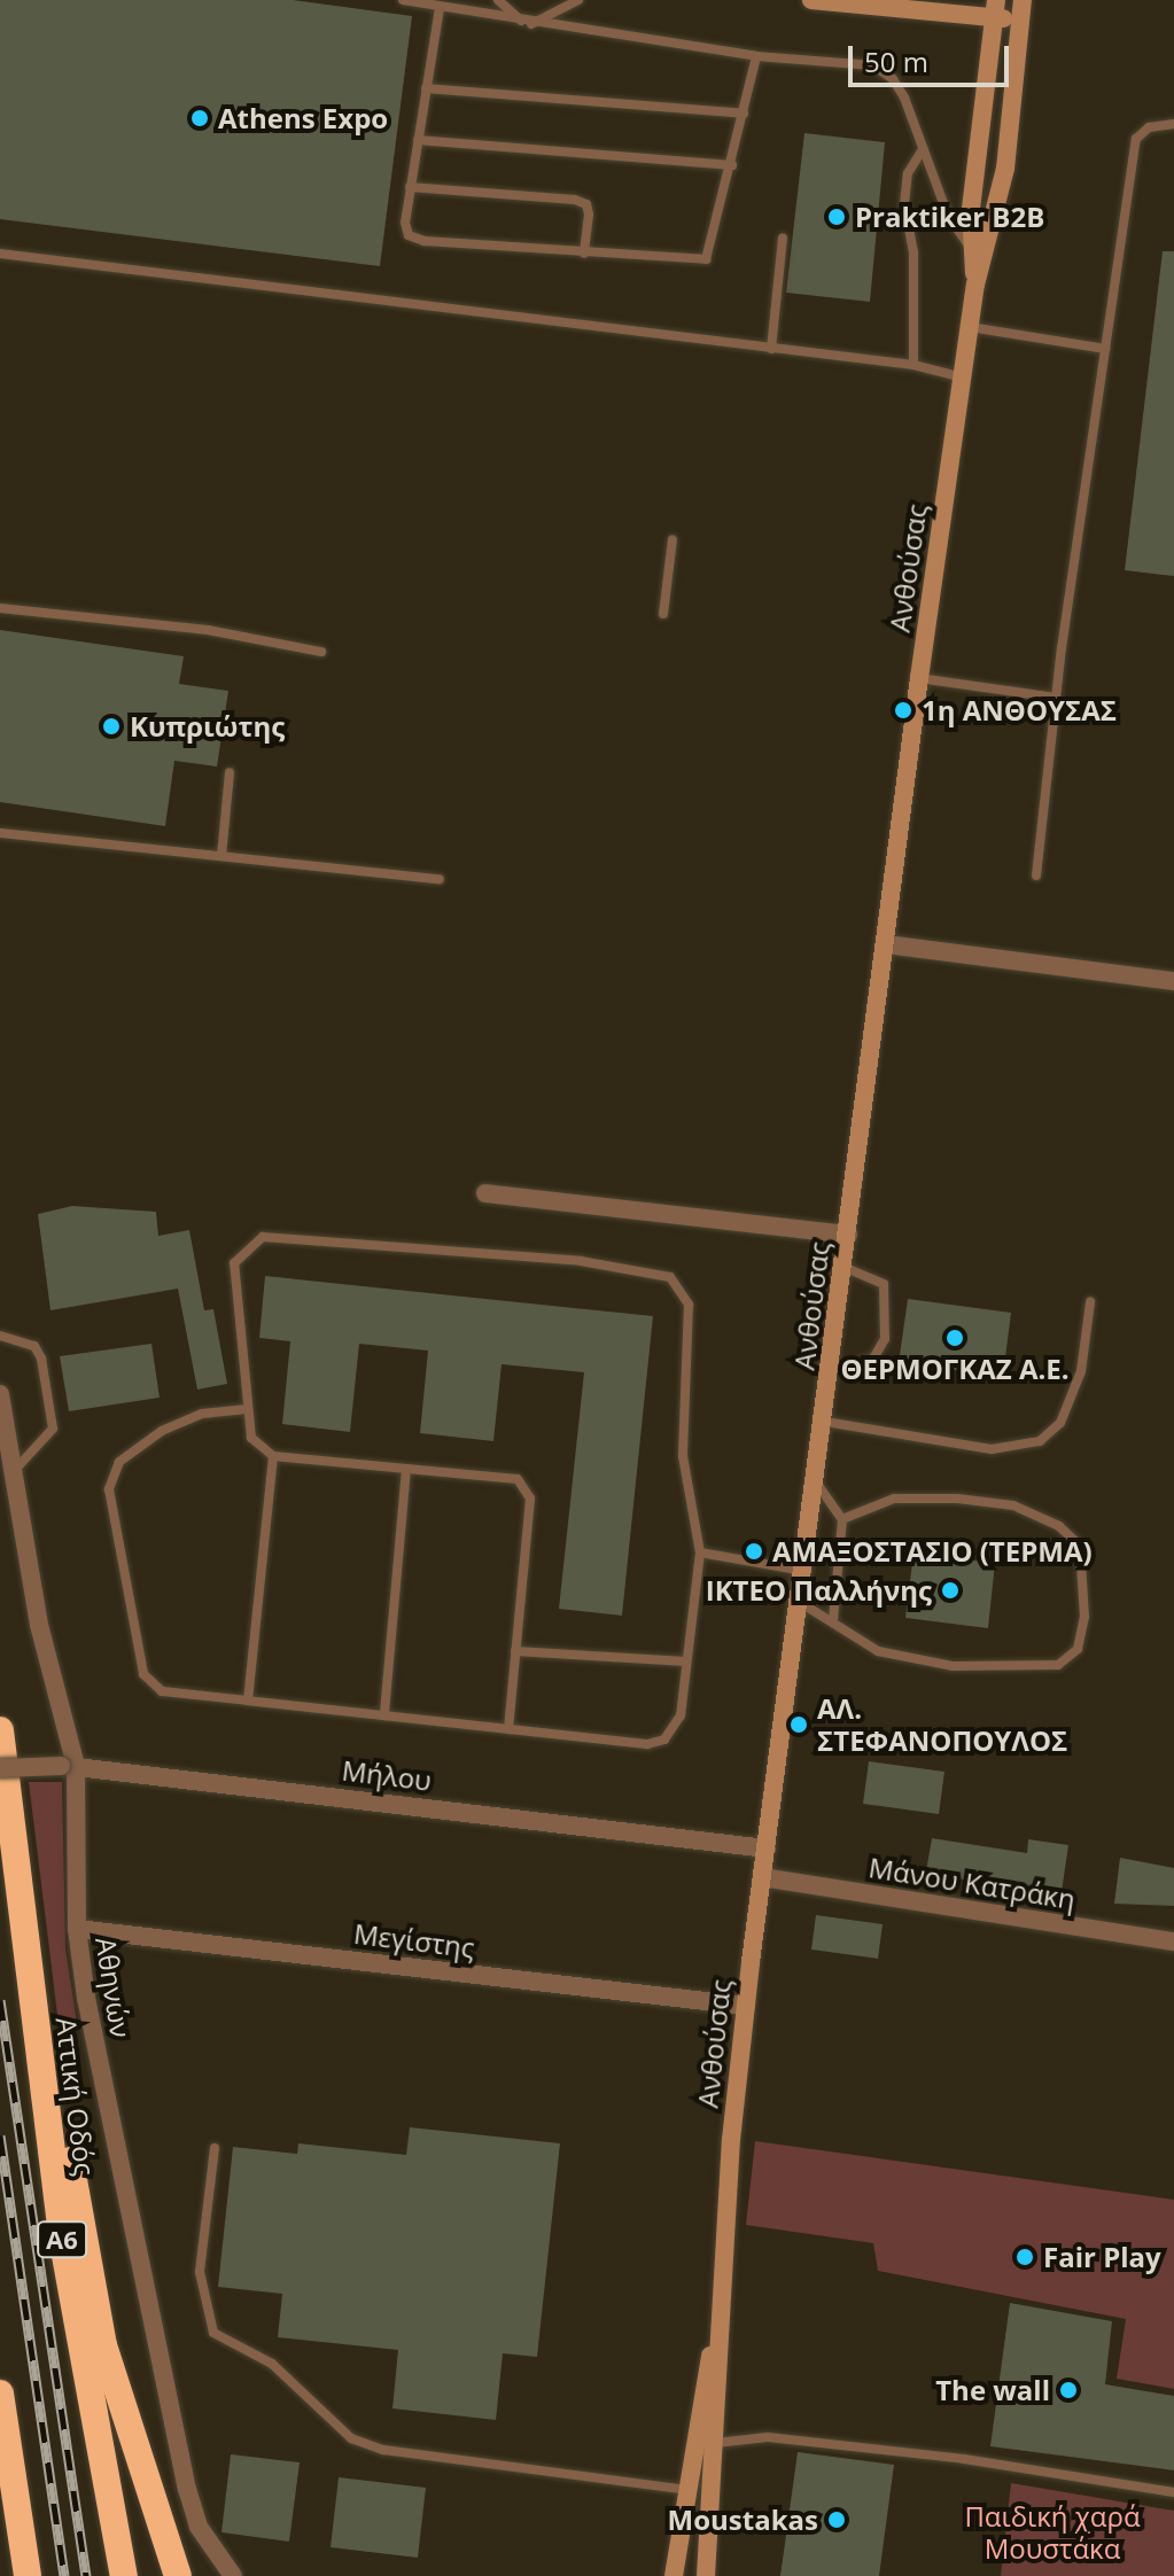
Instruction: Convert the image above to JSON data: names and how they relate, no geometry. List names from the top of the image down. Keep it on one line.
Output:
{"streets":{"highway":["Αττική Οδός","Α6"],"street":["Ανθούσας","Μήλου","Μάνου Κατράκη","Μεγίστης","Αθηνών"]},"crossings":[["Ανθούσας","Μήλου"],["Ανθούσας","Μάνου Κατράκη"],["Ανθούσας","Μεγίστης"],["Μήλου","Αθηνών"],["Μεγίστης","Αθηνών"]],"parks":["Παιδική χαρά Μουστάκα"],"places":["Athens Expo","Praktiker B2B","1η ΑΝΘΟΥΣΑΣ","Κυπριώτης","ΘΕΡΜΟΓΚΑΖ Α.Ε.","ΑΜΑΞΟΣΤΑΣΙΟ (ΤΕΡΜΑ)","ΙΚΤΕΟ Παλλήνης","ΑΛ. ΣΤΕΦΑΝΟΠΟΥΛΟΣ","Fair Play","The wall","Moustakas"],"scale_bar":"50 m"}
